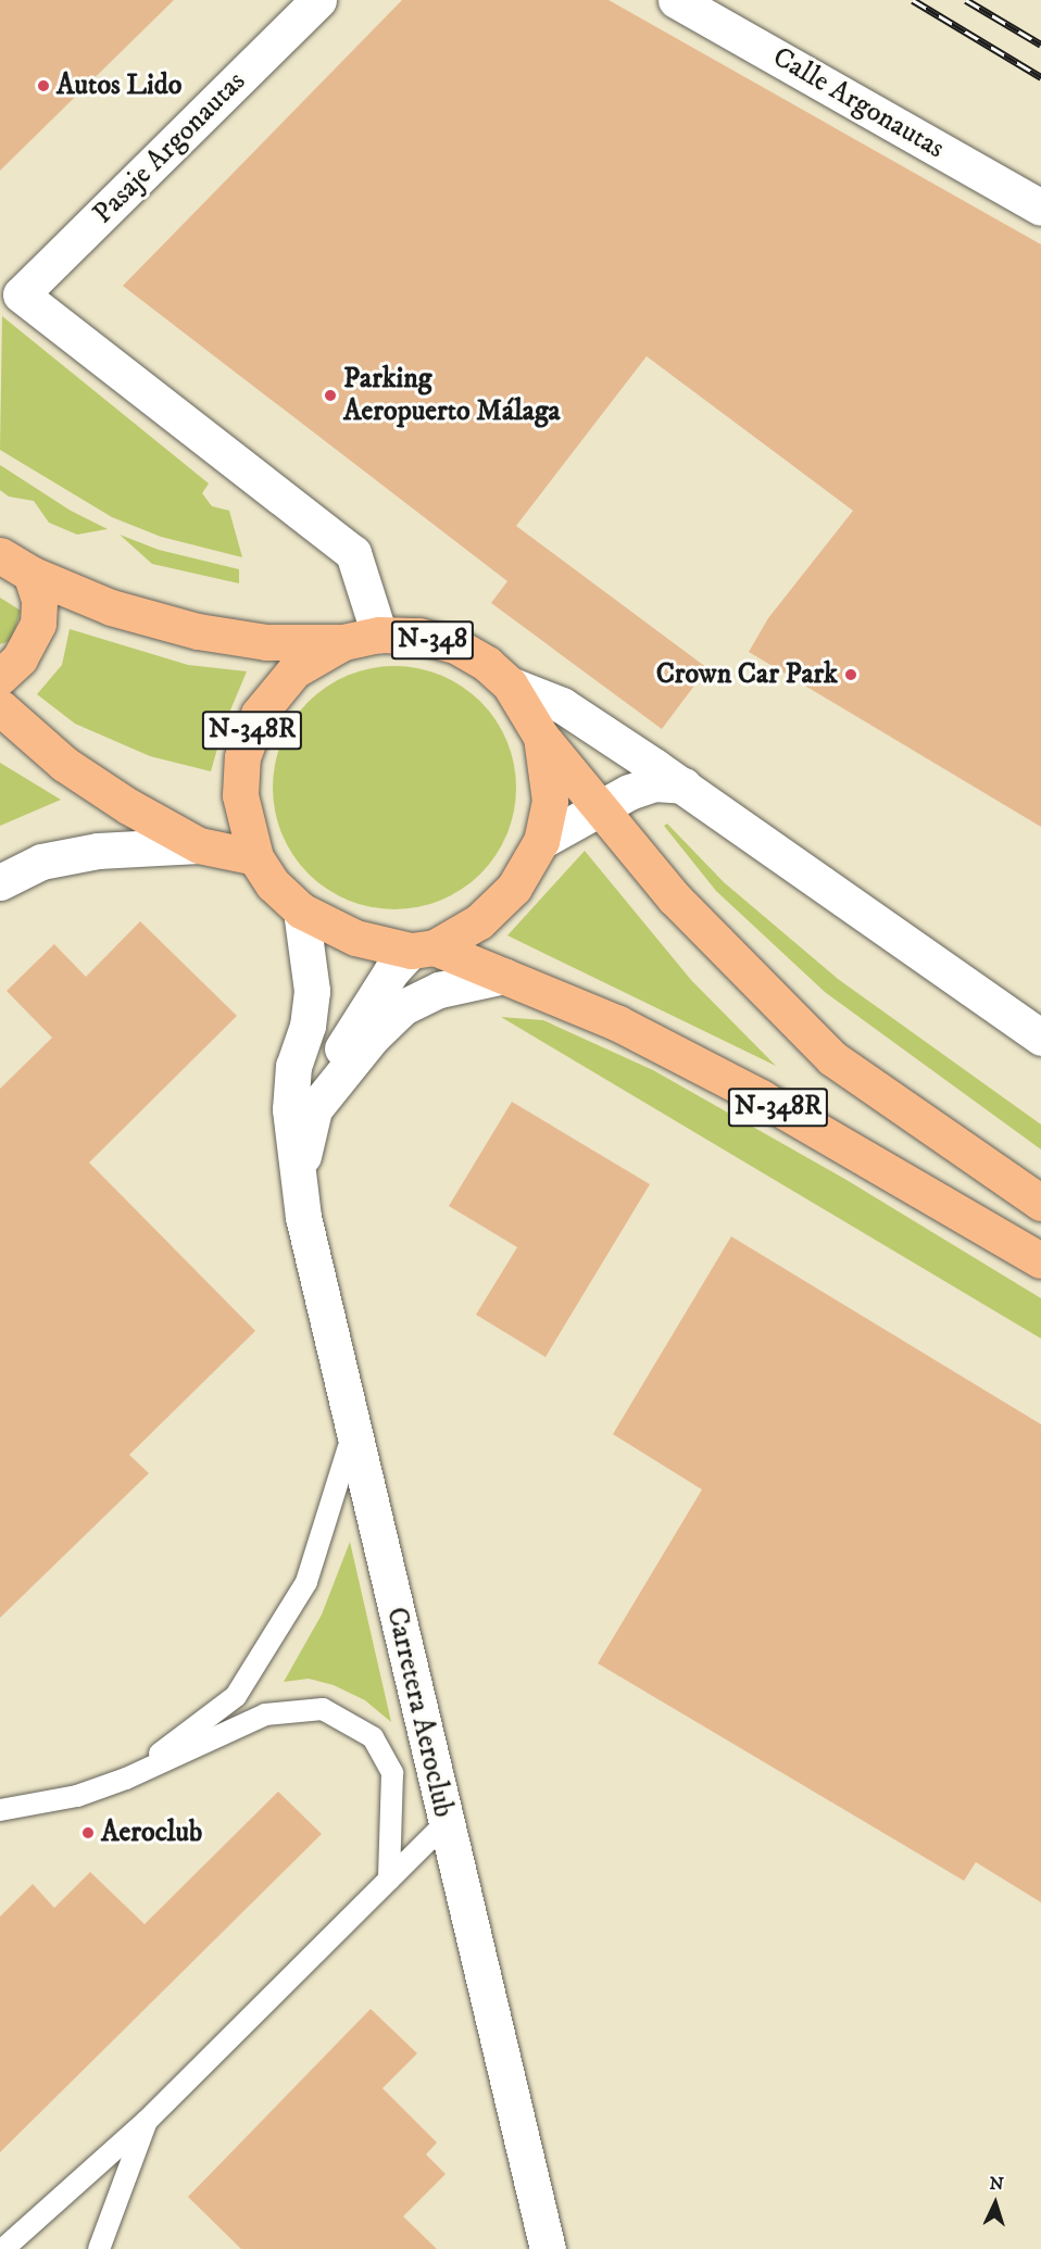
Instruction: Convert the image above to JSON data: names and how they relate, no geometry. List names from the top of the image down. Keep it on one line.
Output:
{"streets":{"main road":["N-348","N-348R"],"street":["Calle Argonautas","Pasaje Argonautas","Carretera Aeroclub"]},"crossings":[["Pasaje Argonautas","N-348"],["N-348","N-348R"],["N-348","Carretera Aeroclub"],["N-348R","Carretera Aeroclub"]],"places":["Autos Lido","Parking Aeropuerto Málaga","Crown Car Park","Aeroclub"],"north":"top"}
